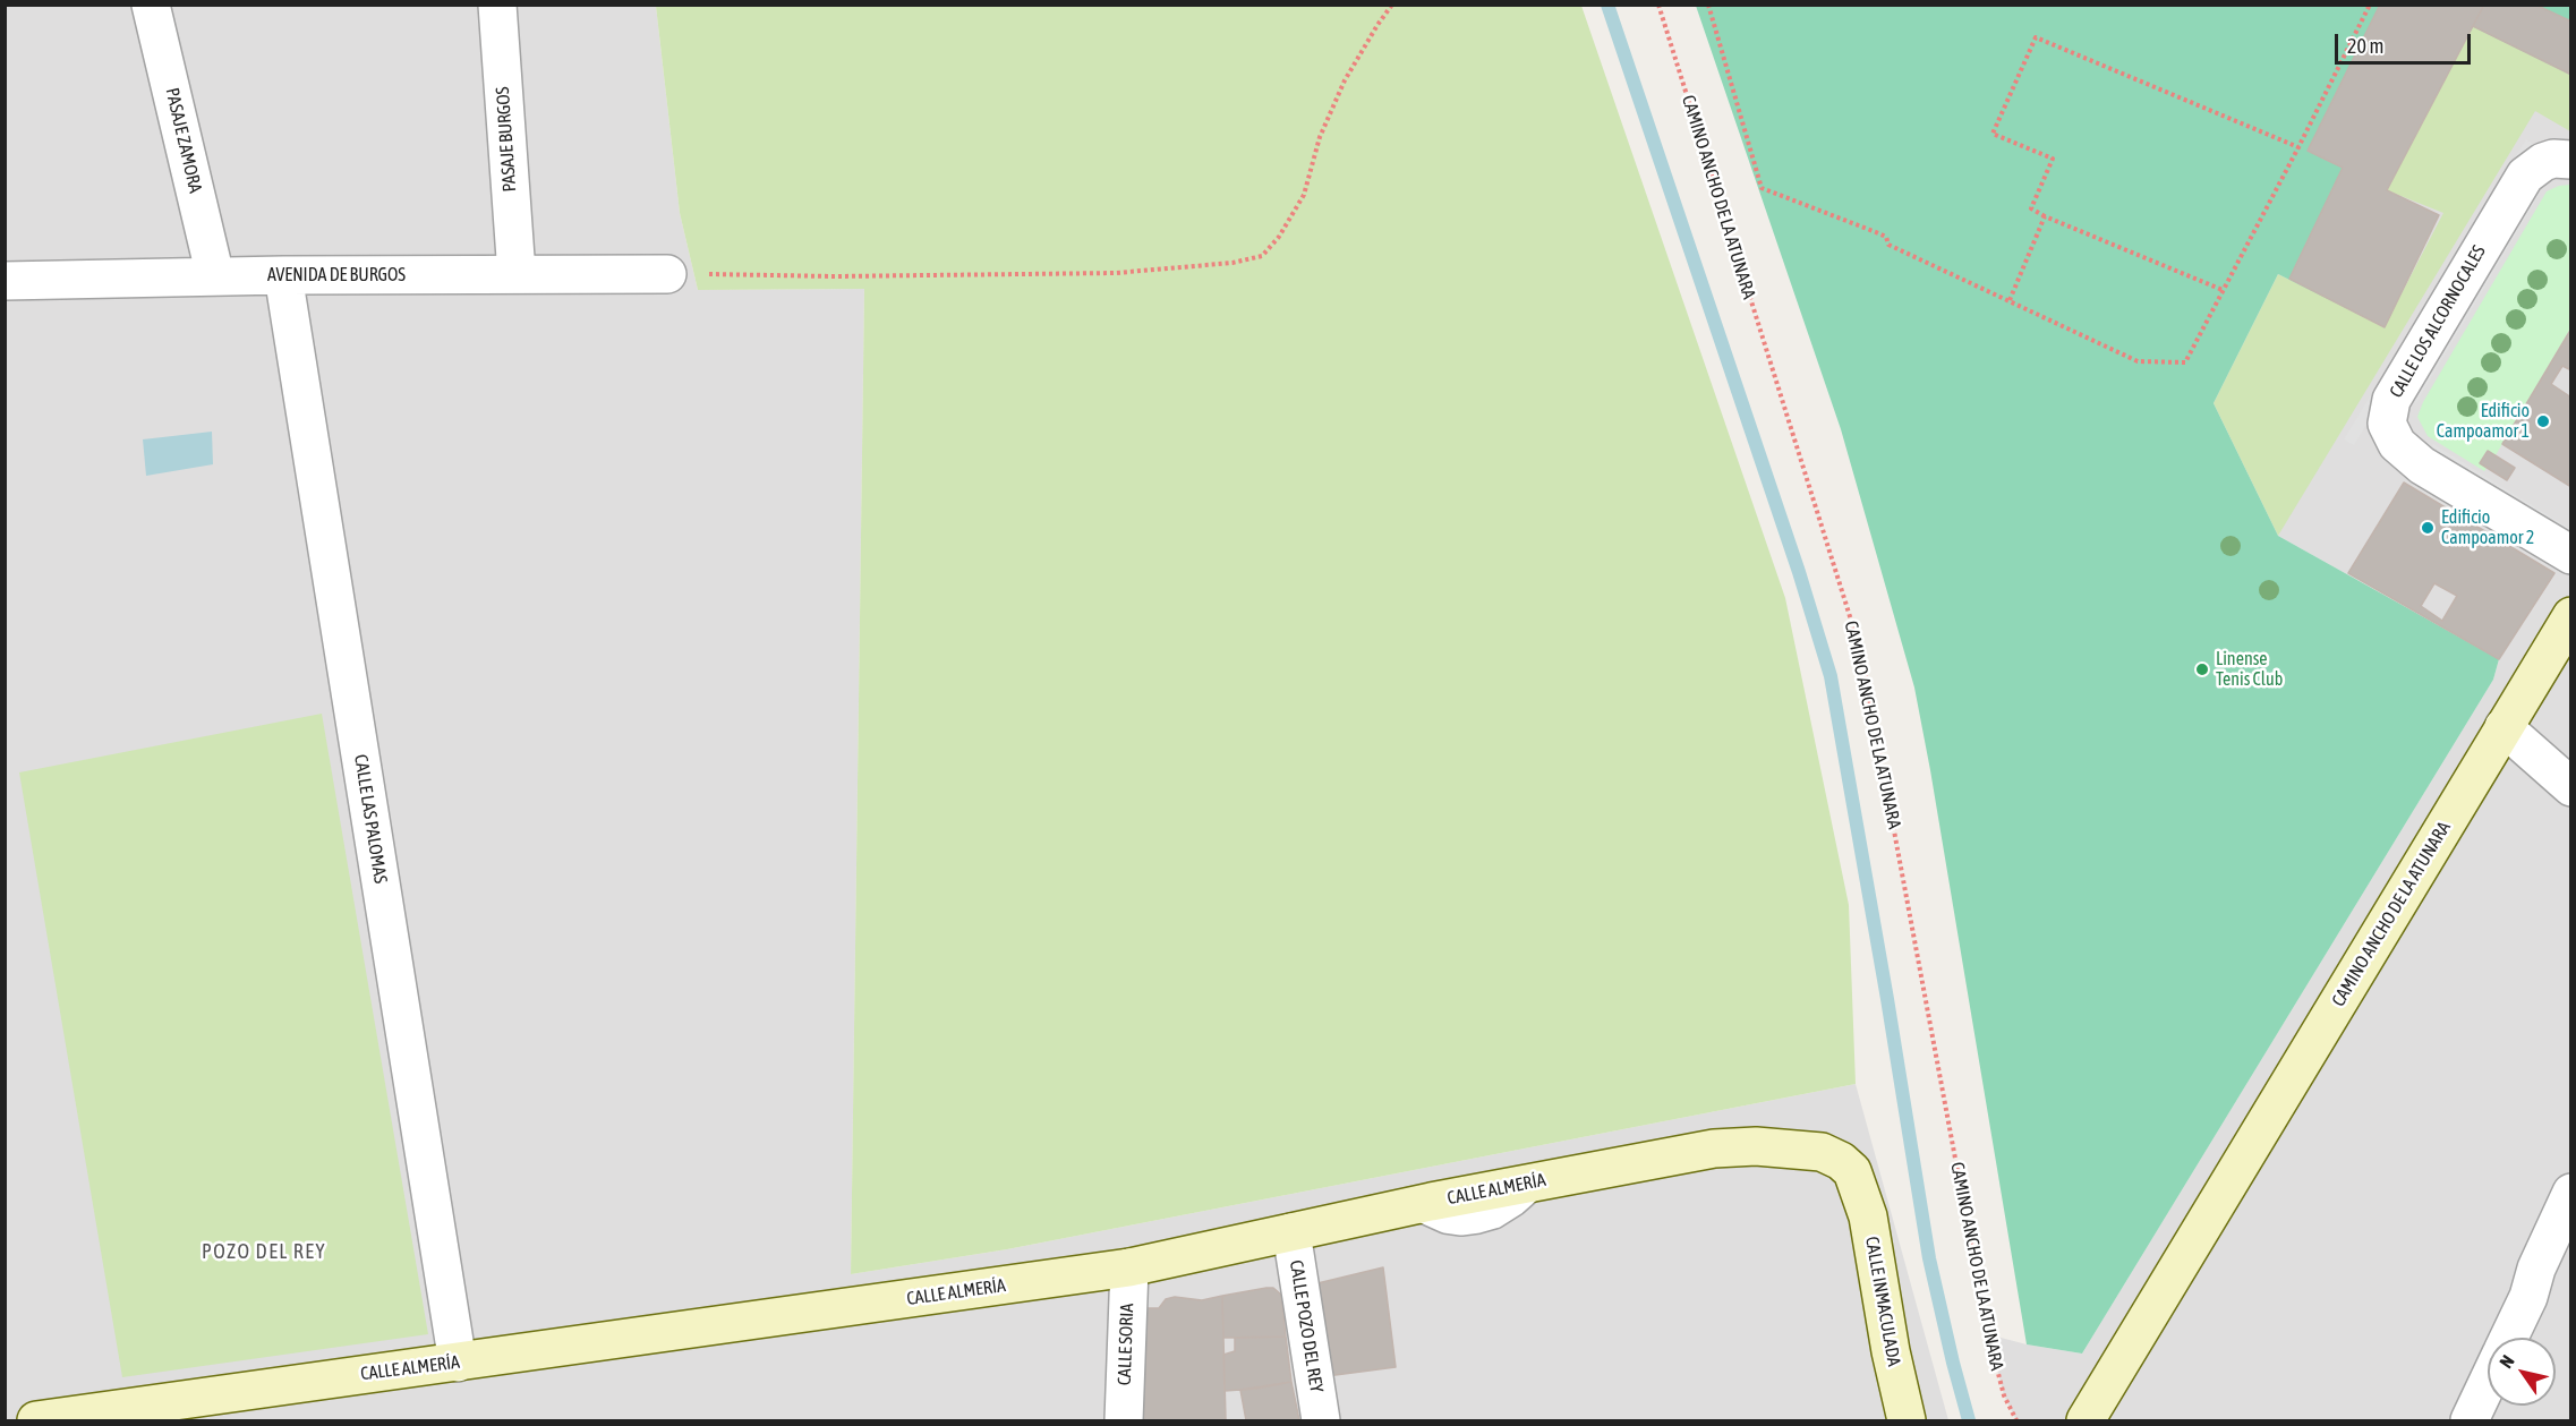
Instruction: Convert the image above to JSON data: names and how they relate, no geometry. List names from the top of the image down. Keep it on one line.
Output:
{"streets":{"street":["PASAJE BURGOS","PASAJE ZAMORA","CAMINO ANCHO DE LA ATUNARA","AVENIDA DE BURGOS","CALLE LOS ALCORNOCALES","CALLE LAS PALOMAS","CALLE ALMERÍA","CALLE INMACULADA","CALLE POZO DEL REY","CALLE SORIA"]},"crossings":[["PASAJE BURGOS","AVENIDA DE BURGOS"],["PASAJE ZAMORA","AVENIDA DE BURGOS"],["AVENIDA DE BURGOS","CALLE LAS PALOMAS"],["CALLE LAS PALOMAS","CALLE ALMERÍA"],["CALLE ALMERÍA","CALLE INMACULADA"],["CALLE ALMERÍA","CALLE POZO DEL REY"],["CALLE ALMERÍA","CALLE SORIA"]],"districts":["POZO DEL REY"],"places":["Edificio Campoamor 1","Edificio Campoamor 2","Linense Tenis Club"],"scale_bar":"20 m","north":"top left"}
